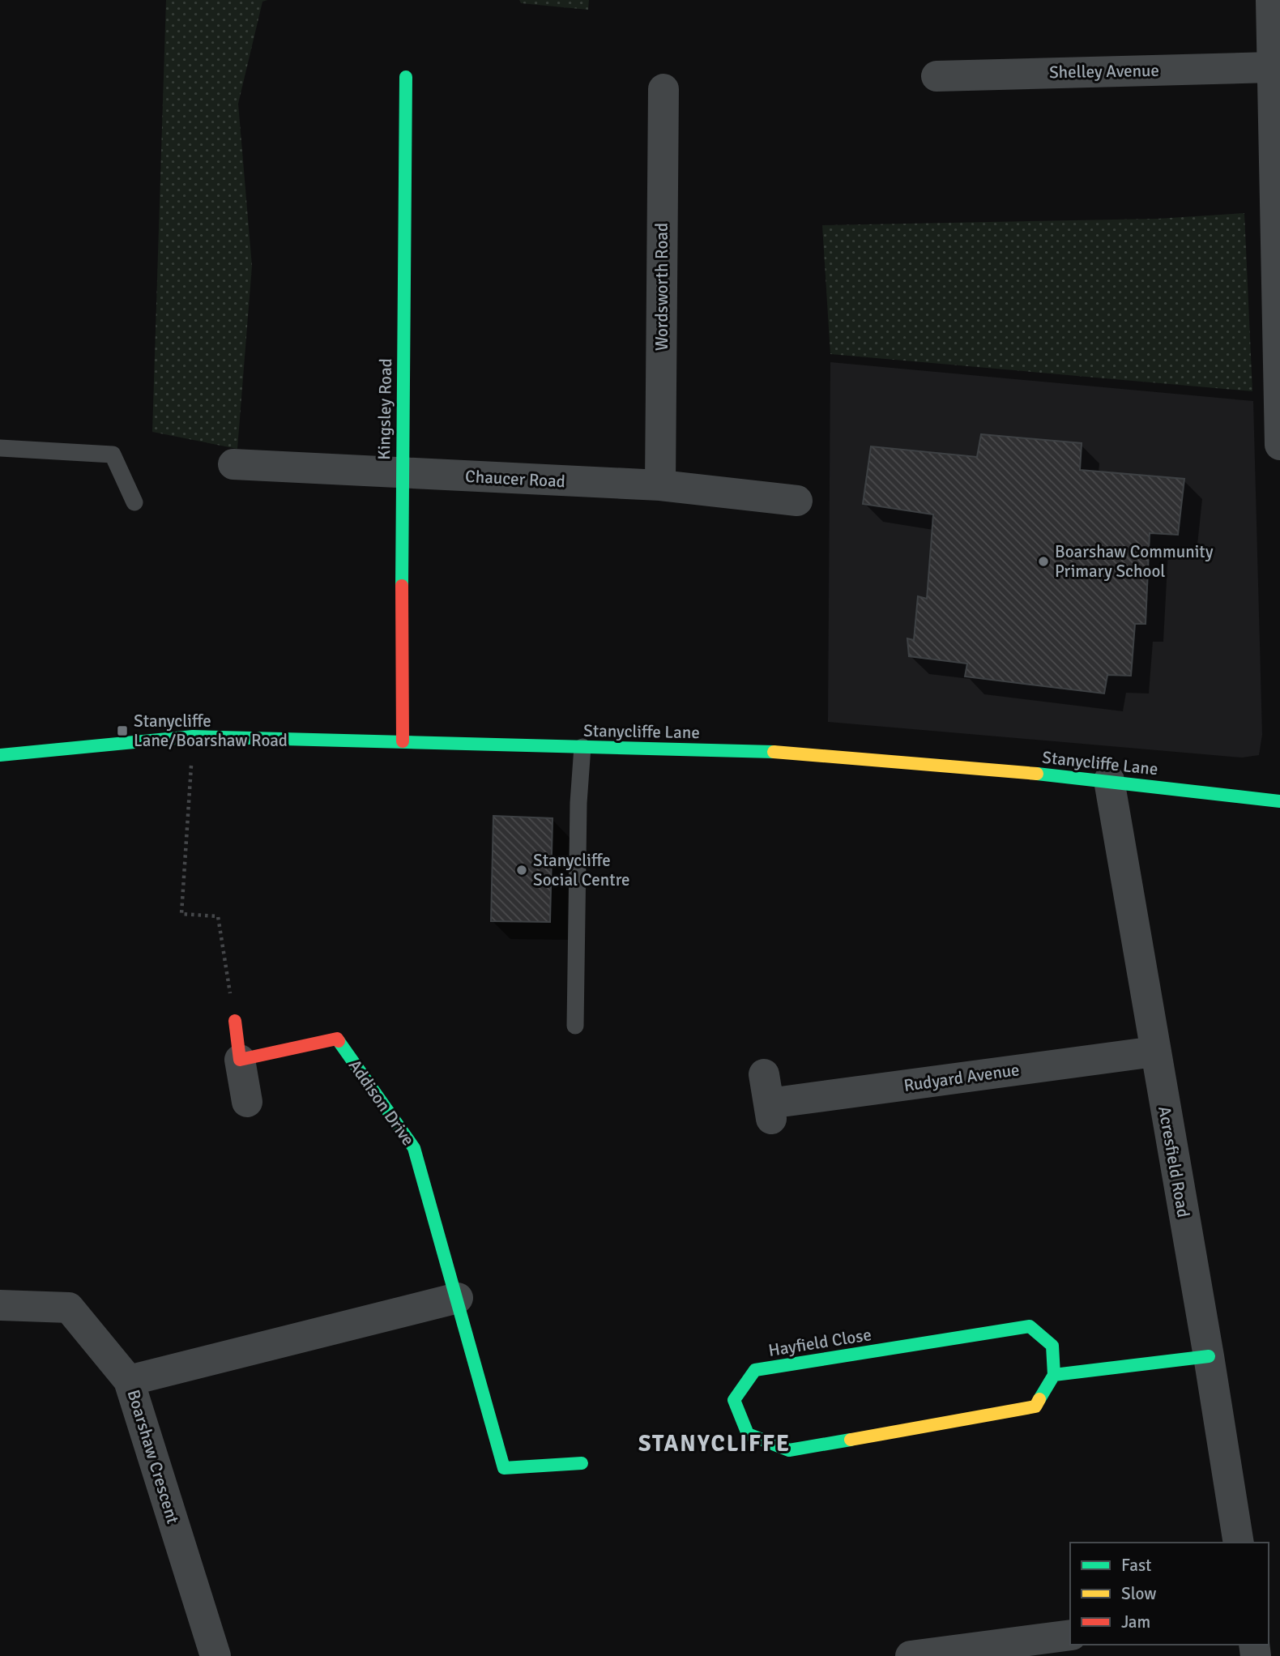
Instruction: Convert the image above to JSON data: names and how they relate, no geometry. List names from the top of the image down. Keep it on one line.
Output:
{"streets":{"street":["Shelley Avenue","Wordsworth Road","Kingsley Road","Chaucer Road","Stanycliffe Lane","Rudyard Avenue","Addison Drive","Acresfield Road","Hayfield Close","Boarshaw Crescent"]},"crossings":[["Wordsworth Road","Chaucer Road"],["Kingsley Road","Chaucer Road"],["Kingsley Road","Stanycliffe Lane"],["Stanycliffe Lane","Acresfield Road"],["Rudyard Avenue","Acresfield Road"]],"districts":["STANYCLIFFE"],"places":{"other":["Boarshaw Community Primary School","Stanycliffe Social Centre"],"transit":["Stanycliffe Lane/Boarshaw Road"]},"legend":["Fast","Slow","Jam"]}
